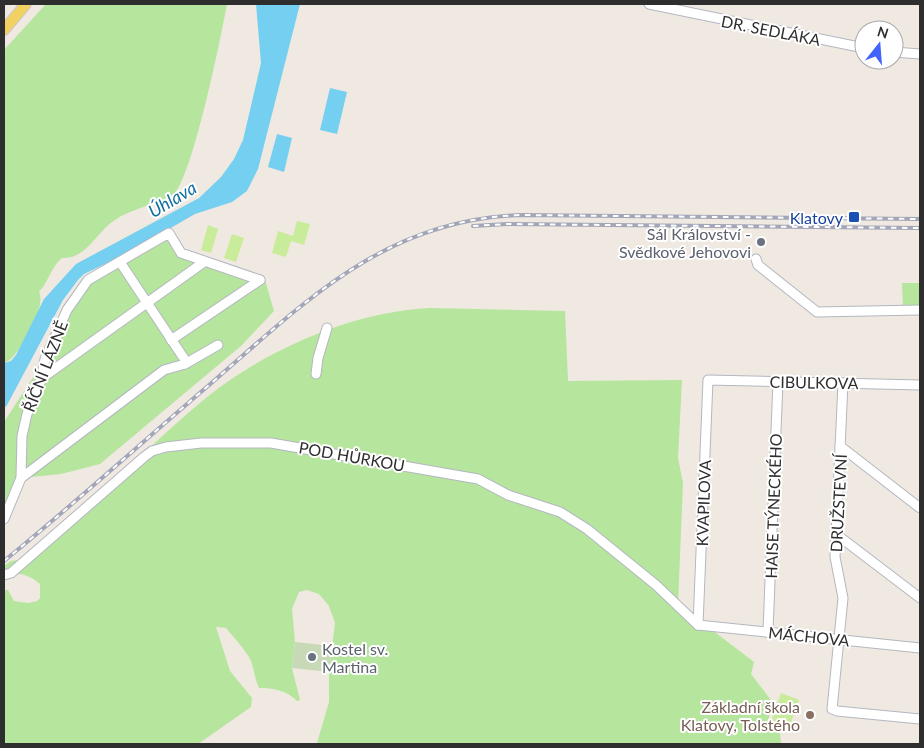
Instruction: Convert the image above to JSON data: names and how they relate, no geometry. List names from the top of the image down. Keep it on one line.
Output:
{"streets":{"street":["DR. SEDLÁKA","ŘÍČNÍ LÁZNĚ","CIBULKOVA","POD HŮRKOU","KVAPILOVA","DRUŽSTEVNÍ","HAISE TÝNECKÉHO","MÁCHOVA"]},"crossings":[["CIBULKOVA","KVAPILOVA"],["CIBULKOVA","DRUŽSTEVNÍ"],["CIBULKOVA","HAISE TÝNECKÉHO"],["POD HŮRKOU","KVAPILOVA"],["POD HŮRKOU","MÁCHOVA"],["KVAPILOVA","MÁCHOVA"],["DRUŽSTEVNÍ","MÁCHOVA"],["HAISE TÝNECKÉHO","MÁCHOVA"]],"water":["Úhlava"],"places":{"transit":["Klatovy"],"other":["Sál Království - Svědkové Jehovovi","Kostel sv. Martina","Základní škola Klatovy, Tolstého"]},"north":"top"}
